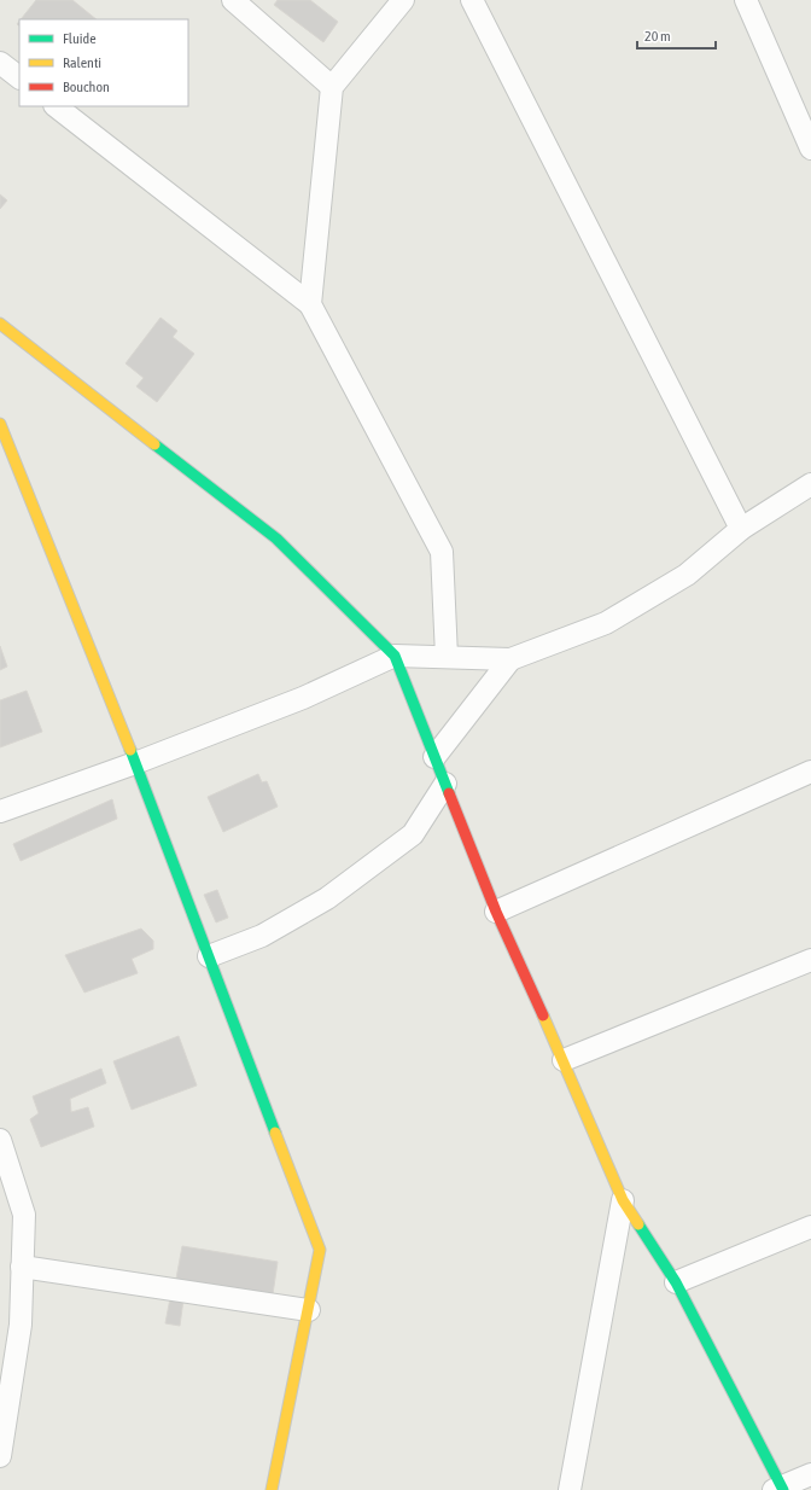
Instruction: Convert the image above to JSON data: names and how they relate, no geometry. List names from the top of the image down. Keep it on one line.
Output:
{"legend":["Fluide","Ralenti","Bouchon"],"scale_bar":"20 m"}
